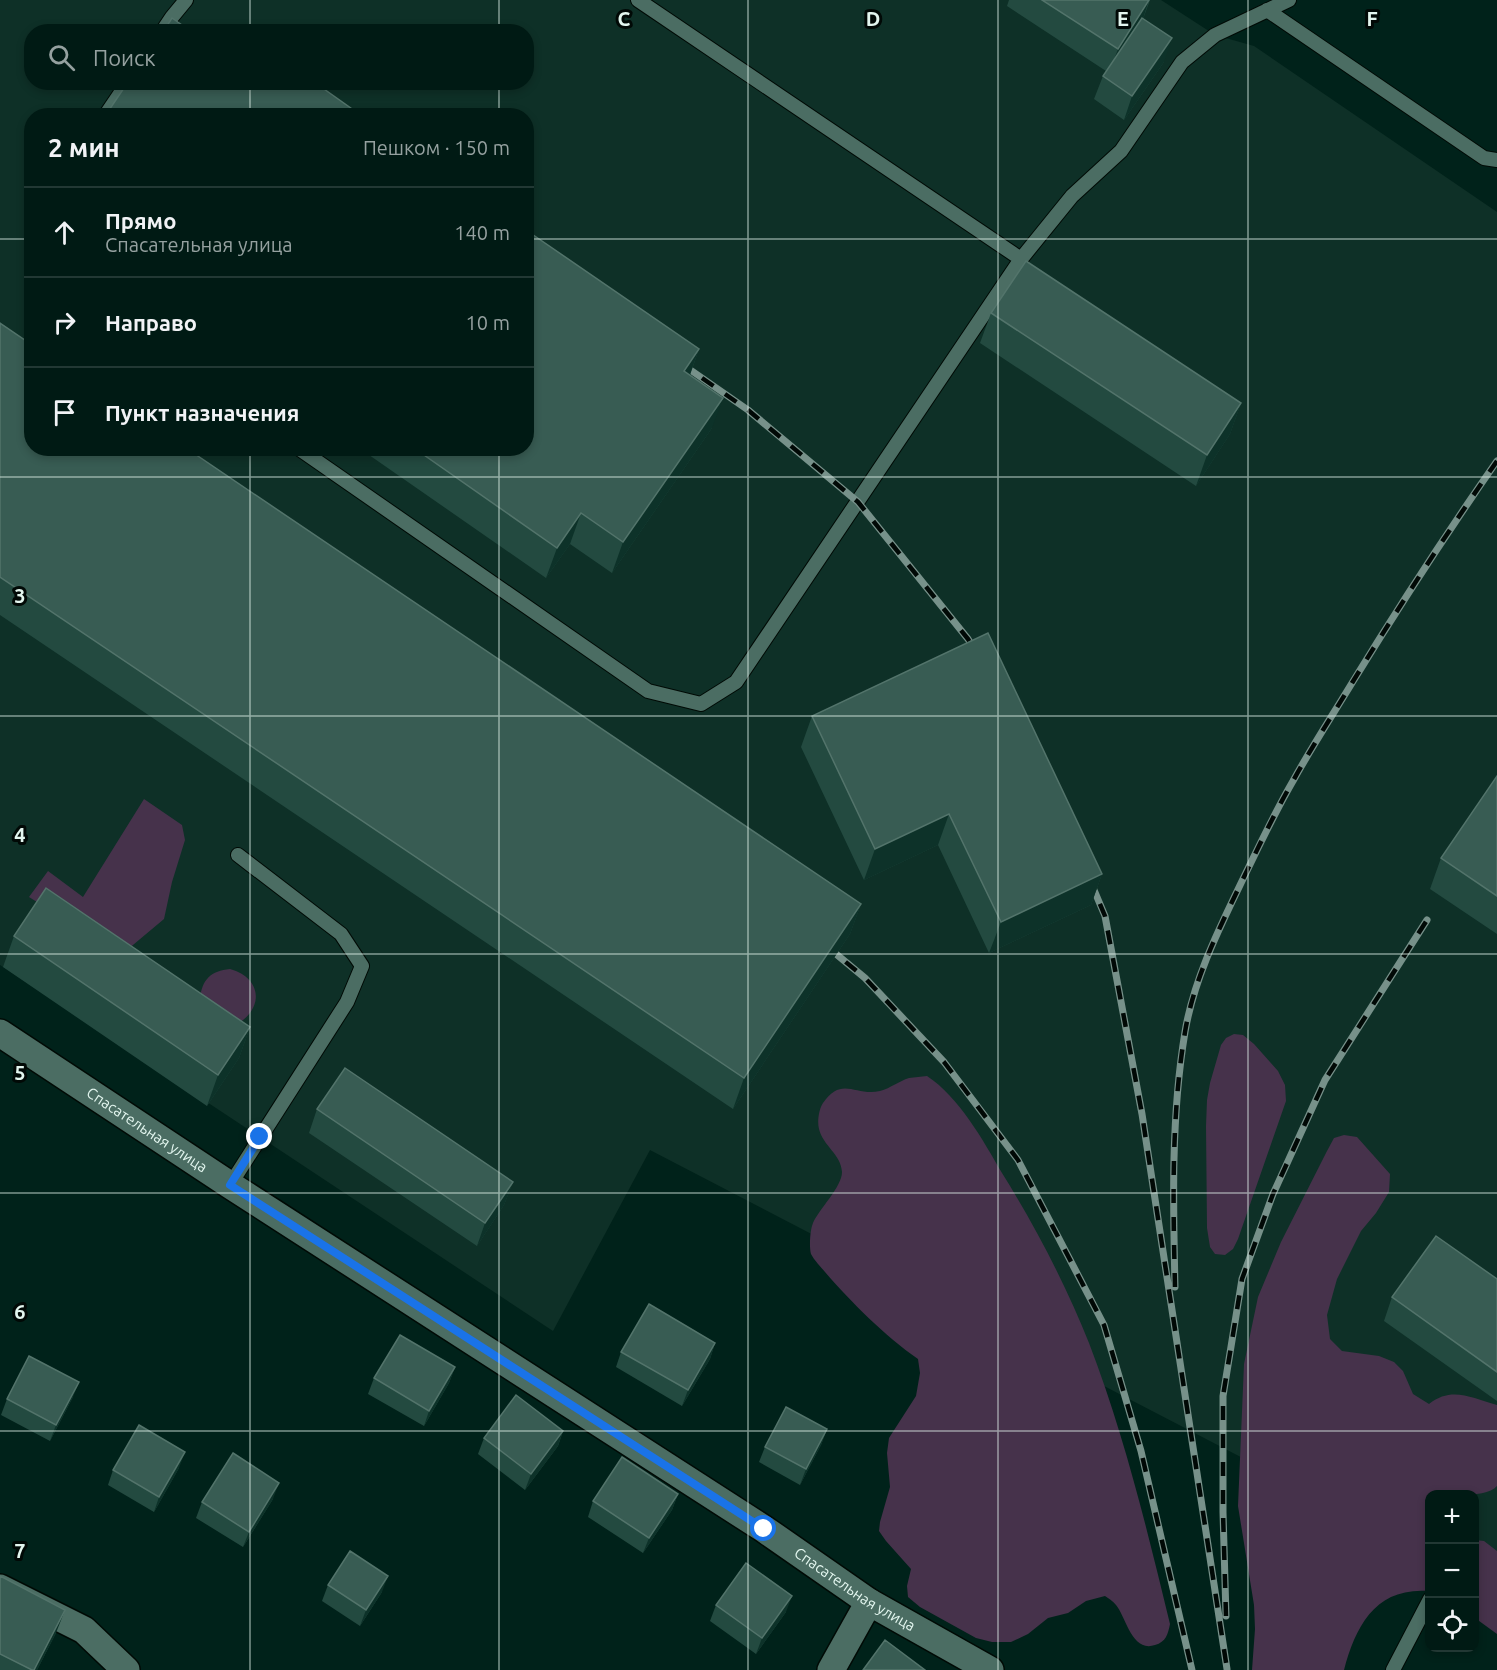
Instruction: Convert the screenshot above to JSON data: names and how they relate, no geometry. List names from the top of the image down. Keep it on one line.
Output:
{"streets":{"street":["Спасательная улица"]},"page":{"search":"Поиск","heading":["2 мин","Пешком · 150 m"],"list":[["Прямо","Спасательная улица","140 m"],["Направо","10 m"],"Пункт назначения"],"map_buttons":["+","−"]},"grid":{"columns":["C","D","E","F"],"rows":["3","4","5","6","7"]}}
